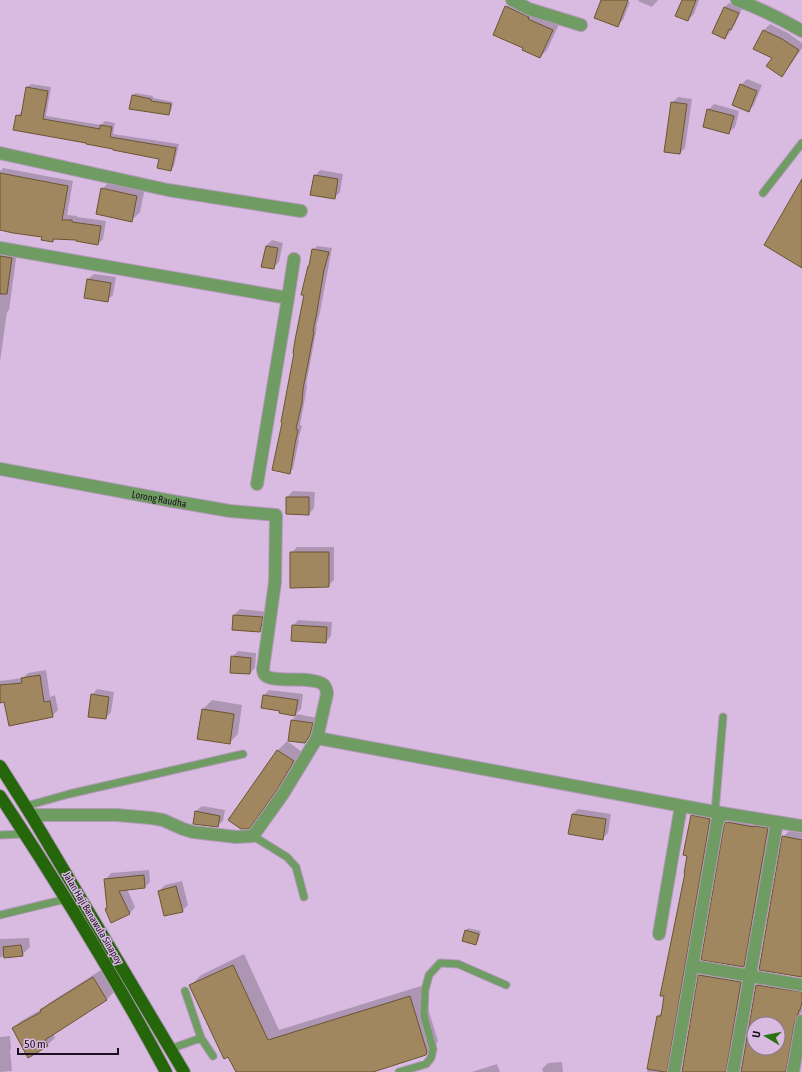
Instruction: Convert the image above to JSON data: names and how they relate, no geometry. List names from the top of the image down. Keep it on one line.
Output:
{"streets":{"highway":["Jalan Haji Banawula Sinapoy"],"street":["Lorong Raudha"]},"scale_bar":"50 m","north":"left"}
